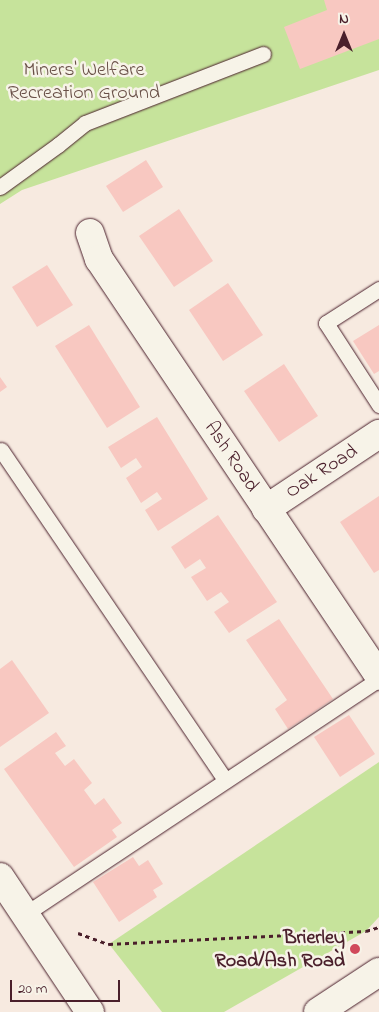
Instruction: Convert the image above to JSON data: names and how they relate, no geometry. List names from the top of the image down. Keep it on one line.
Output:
{"streets":{"street":["Ash Road","Oak Road"]},"crossings":[["Ash Road","Oak Road"]],"parks":["Miners' Welfare Recreation Ground"],"places":["Brierley Road/Ash Road"],"scale_bar":"20 m","north":"top"}
